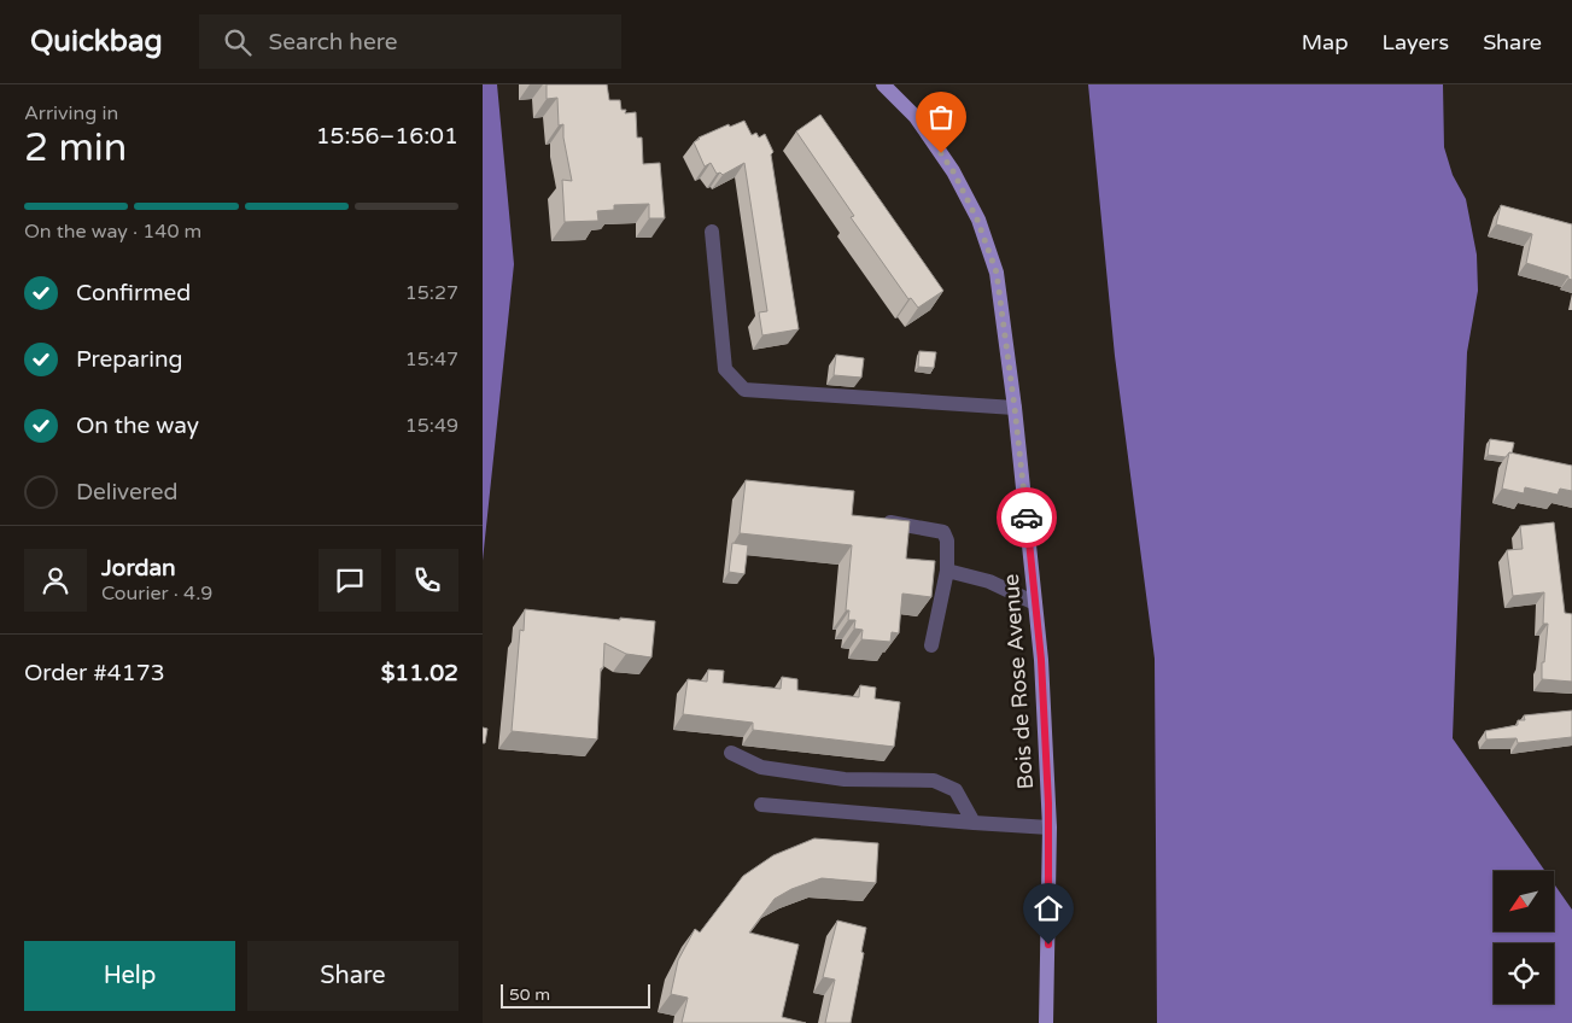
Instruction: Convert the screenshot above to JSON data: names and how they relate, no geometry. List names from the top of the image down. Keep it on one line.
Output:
{"streets":{"main road":["Bois de Rose Avenue"]},"scale_bar":"50 m","north":"bottom left","page":{"header":"Quickbag","search":"Search here","nav":["Map","Layers","Share"],"heading":["2 min","Arriving in","15:56–16:01"],"panel":["Jordan","Courier · 4.9","Order #4173","$11.02"],"bar":"On the way · 140 m","list":[["Confirmed","15:27"],["Preparing","15:47"],["On the way","15:49"],"Delivered"],"buttons":["Help","Share"],"scale":"50 m"}}
